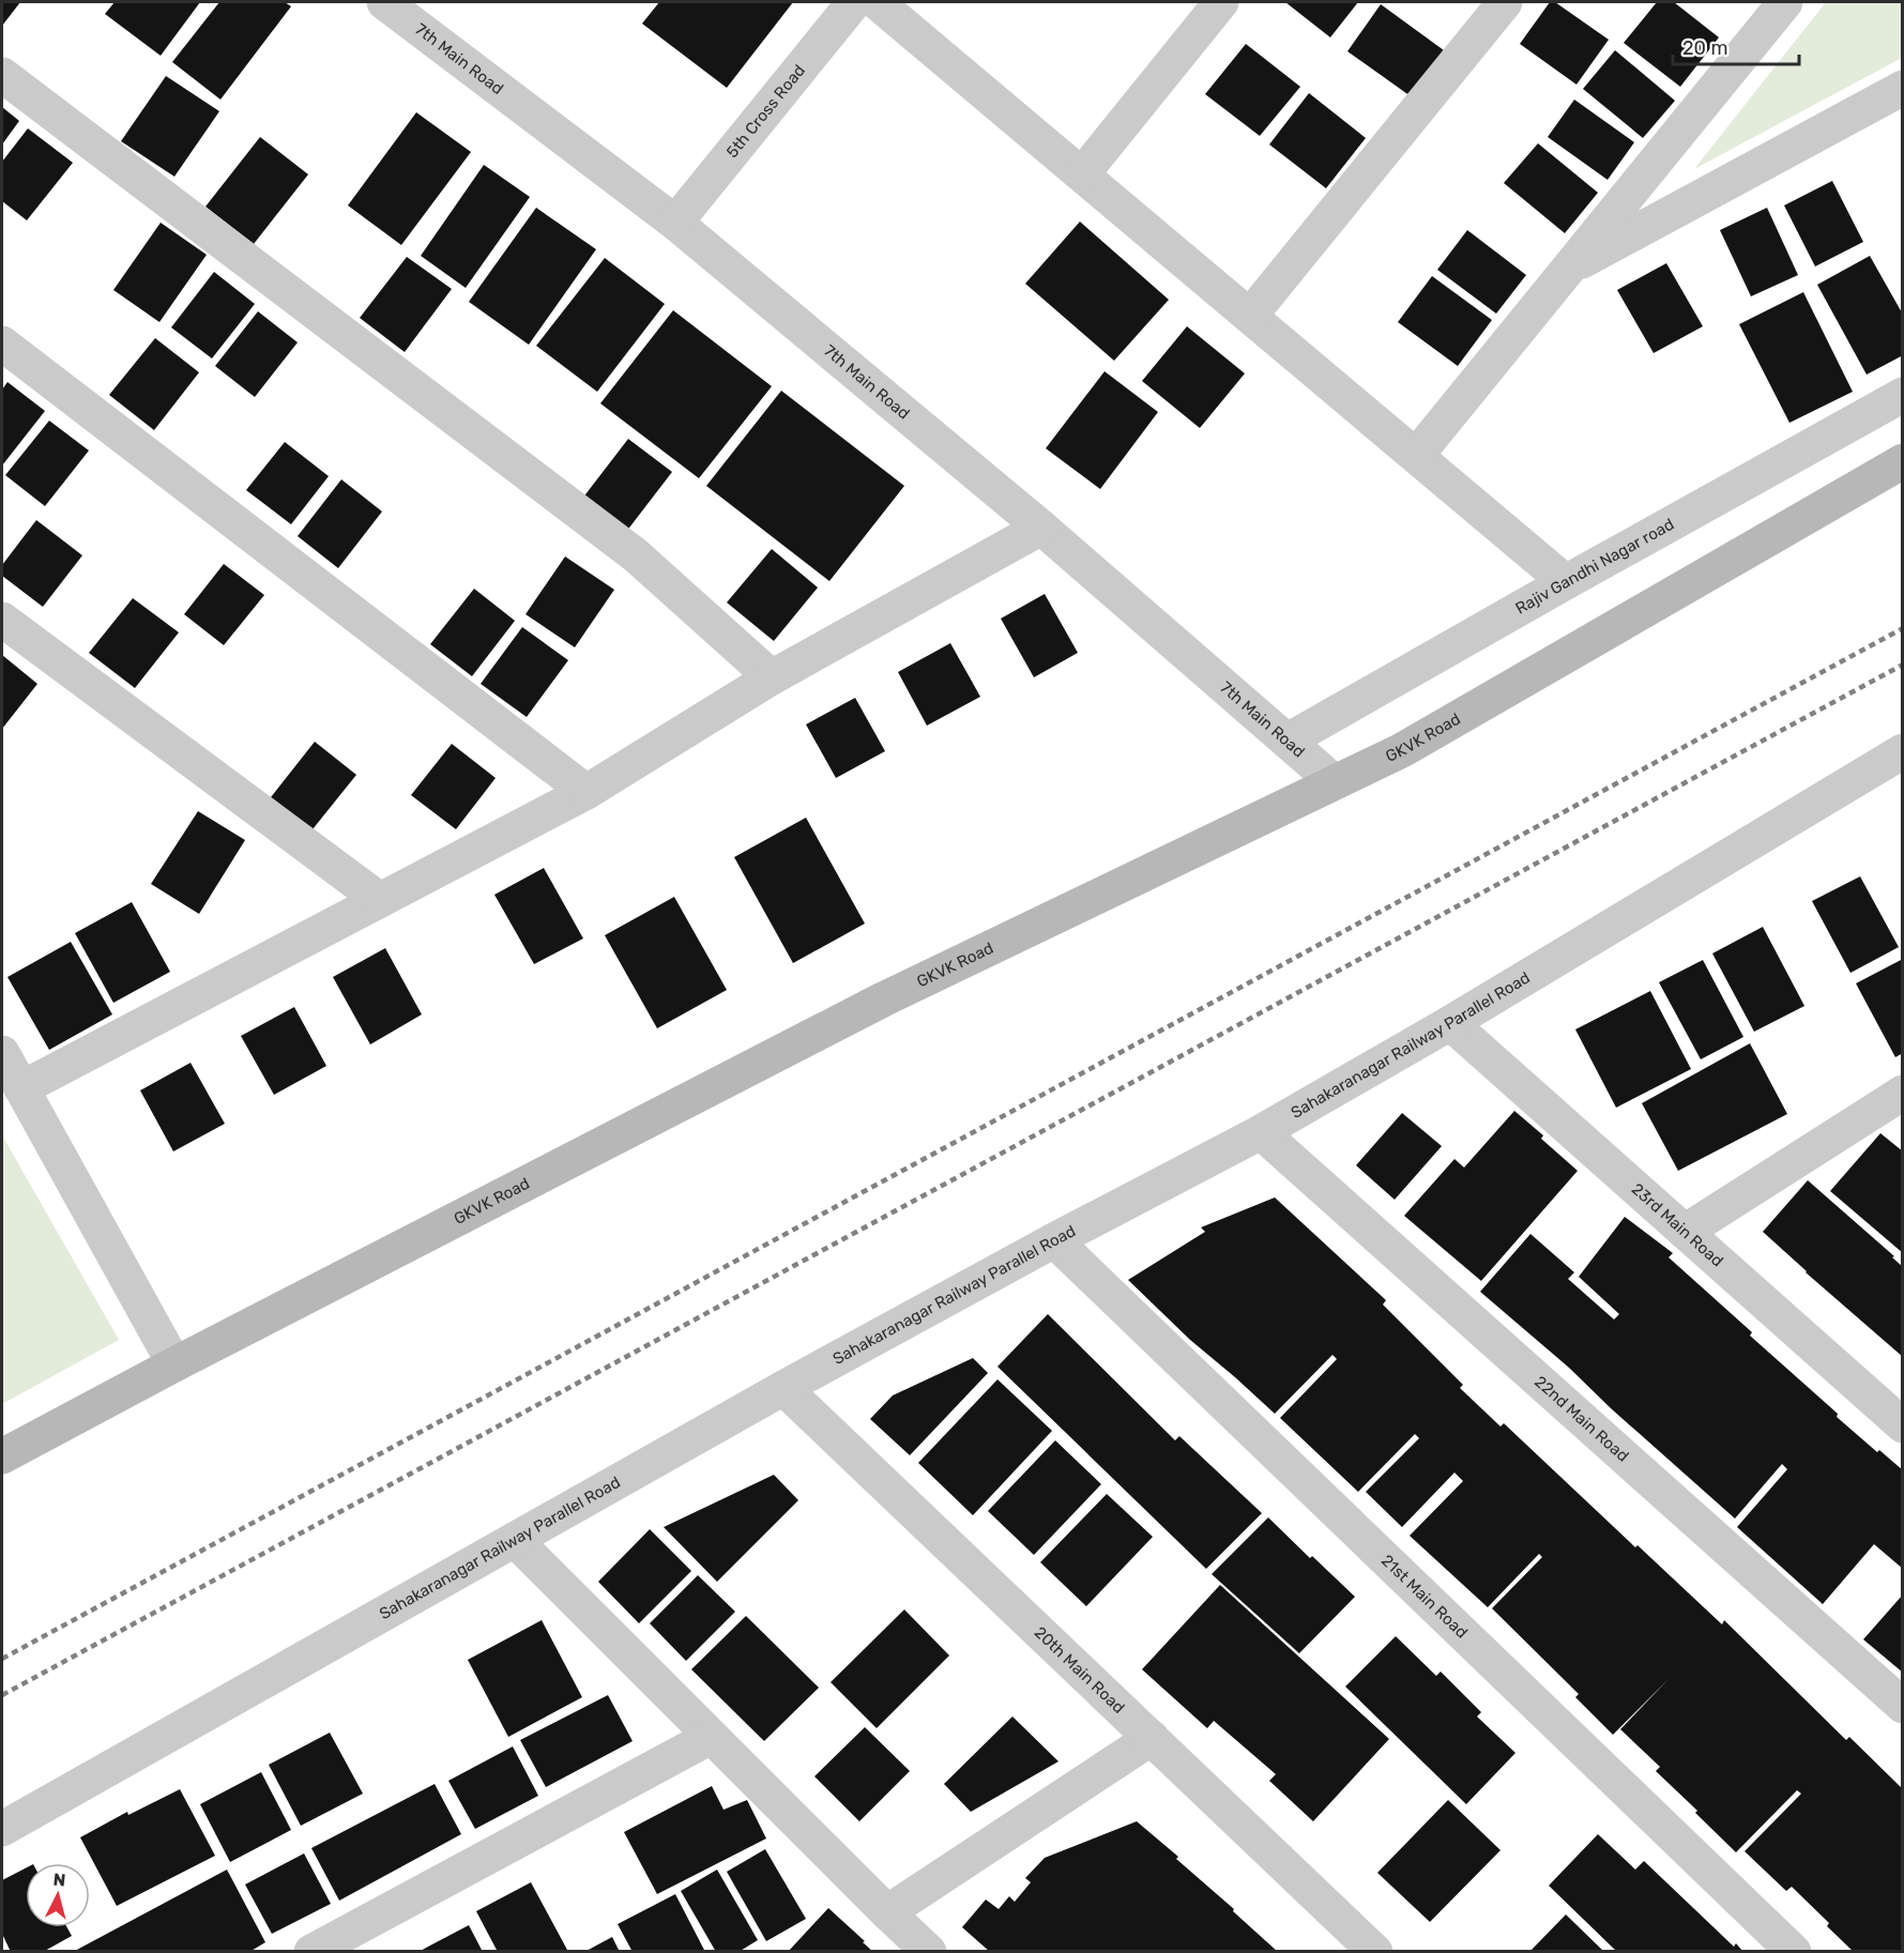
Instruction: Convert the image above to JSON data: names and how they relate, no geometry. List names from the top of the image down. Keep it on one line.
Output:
{"streets":{"main road":["GKVK Road"],"street":["7th Main Road","5th Cross Road","Rajiv Gandhi Nagar road","Sahakaranagar Railway Parallel Road","23rd Main Road","22nd Main Road","21st Main Road","20th Main Road"]},"crossings":[["7th Main Road","5th Cross Road"],["7th Main Road","Rajiv Gandhi Nagar road"],["7th Main Road","GKVK Road"],["Sahakaranagar Railway Parallel Road","23rd Main Road"],["Sahakaranagar Railway Parallel Road","22nd Main Road"],["Sahakaranagar Railway Parallel Road","21st Main Road"],["Sahakaranagar Railway Parallel Road","20th Main Road"]],"scale_bar":"20 m","north":"top"}
